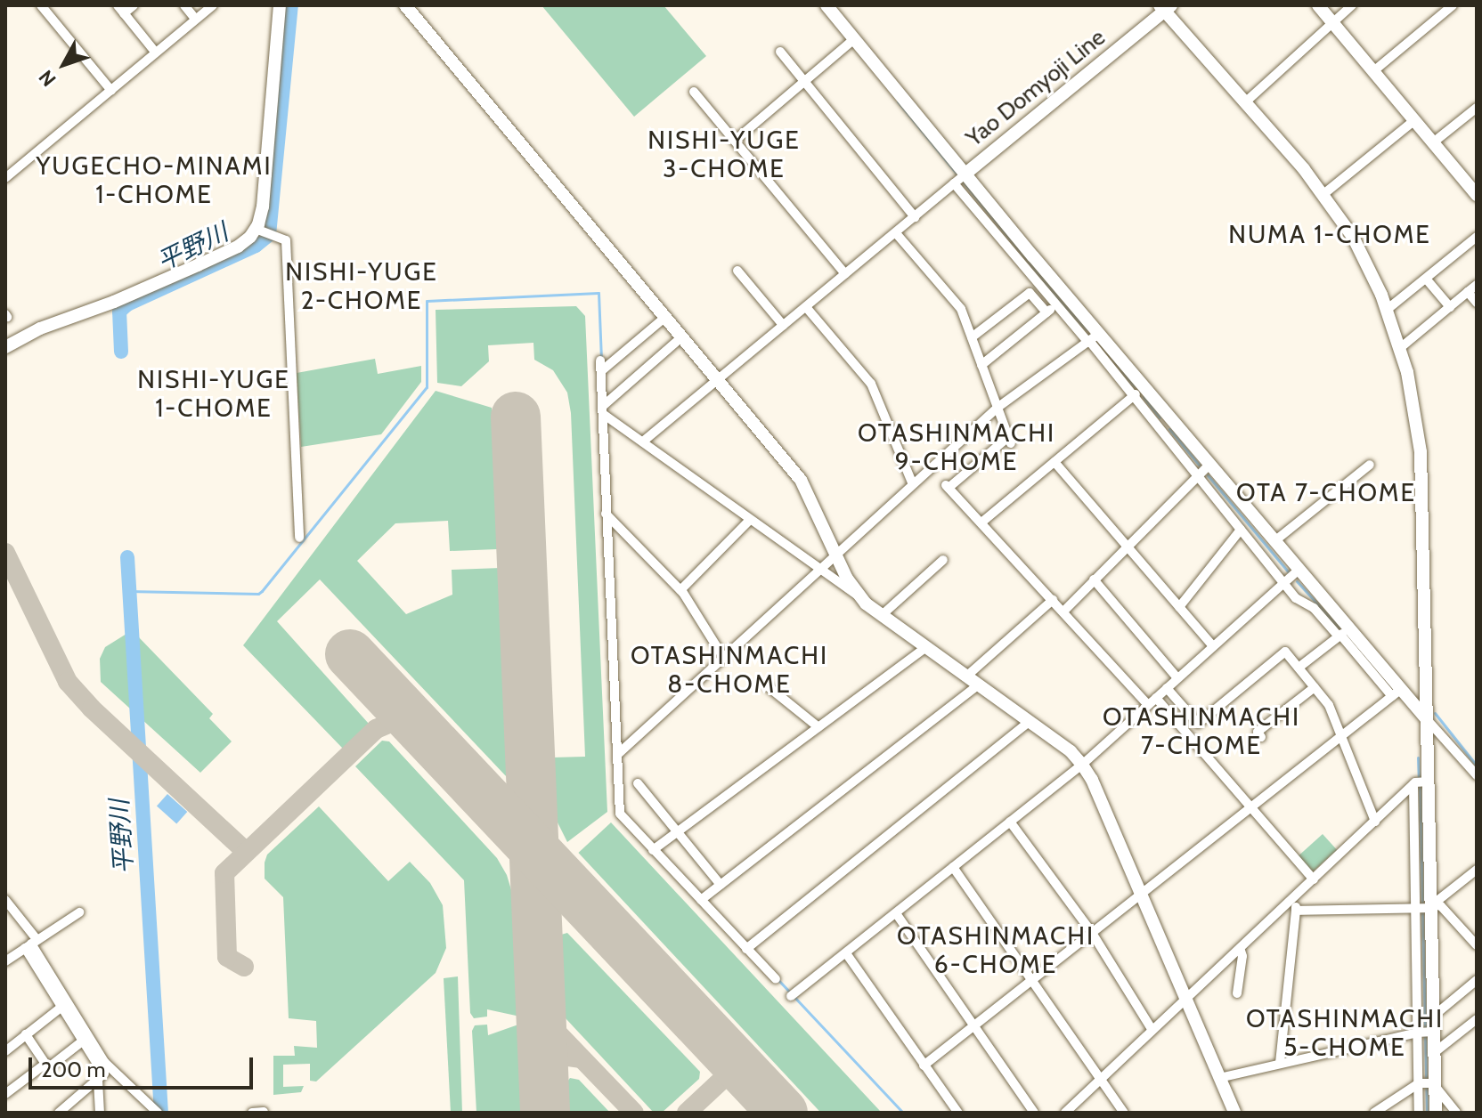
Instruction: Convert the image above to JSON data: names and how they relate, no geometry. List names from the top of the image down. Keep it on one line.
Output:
{"streets":{"street":["Yao Domyoji Line"]},"districts":["NISHI-YUGE 3-CHOME","YUGECHO-MINAMI 1-CHOME","NUMA 1-CHOME","NISHI-YUGE 2-CHOME","NISHI-YUGE 1-CHOME","OTASHINMACHI 9-CHOME","OTA 7-CHOME","OTASHINMACHI 8-CHOME","OTASHINMACHI 7-CHOME","OTASHINMACHI 6-CHOME","OTASHINMACHI 5-CHOME"],"water":["平野川"],"scale_bar":"200 m","north":"bottom left"}
